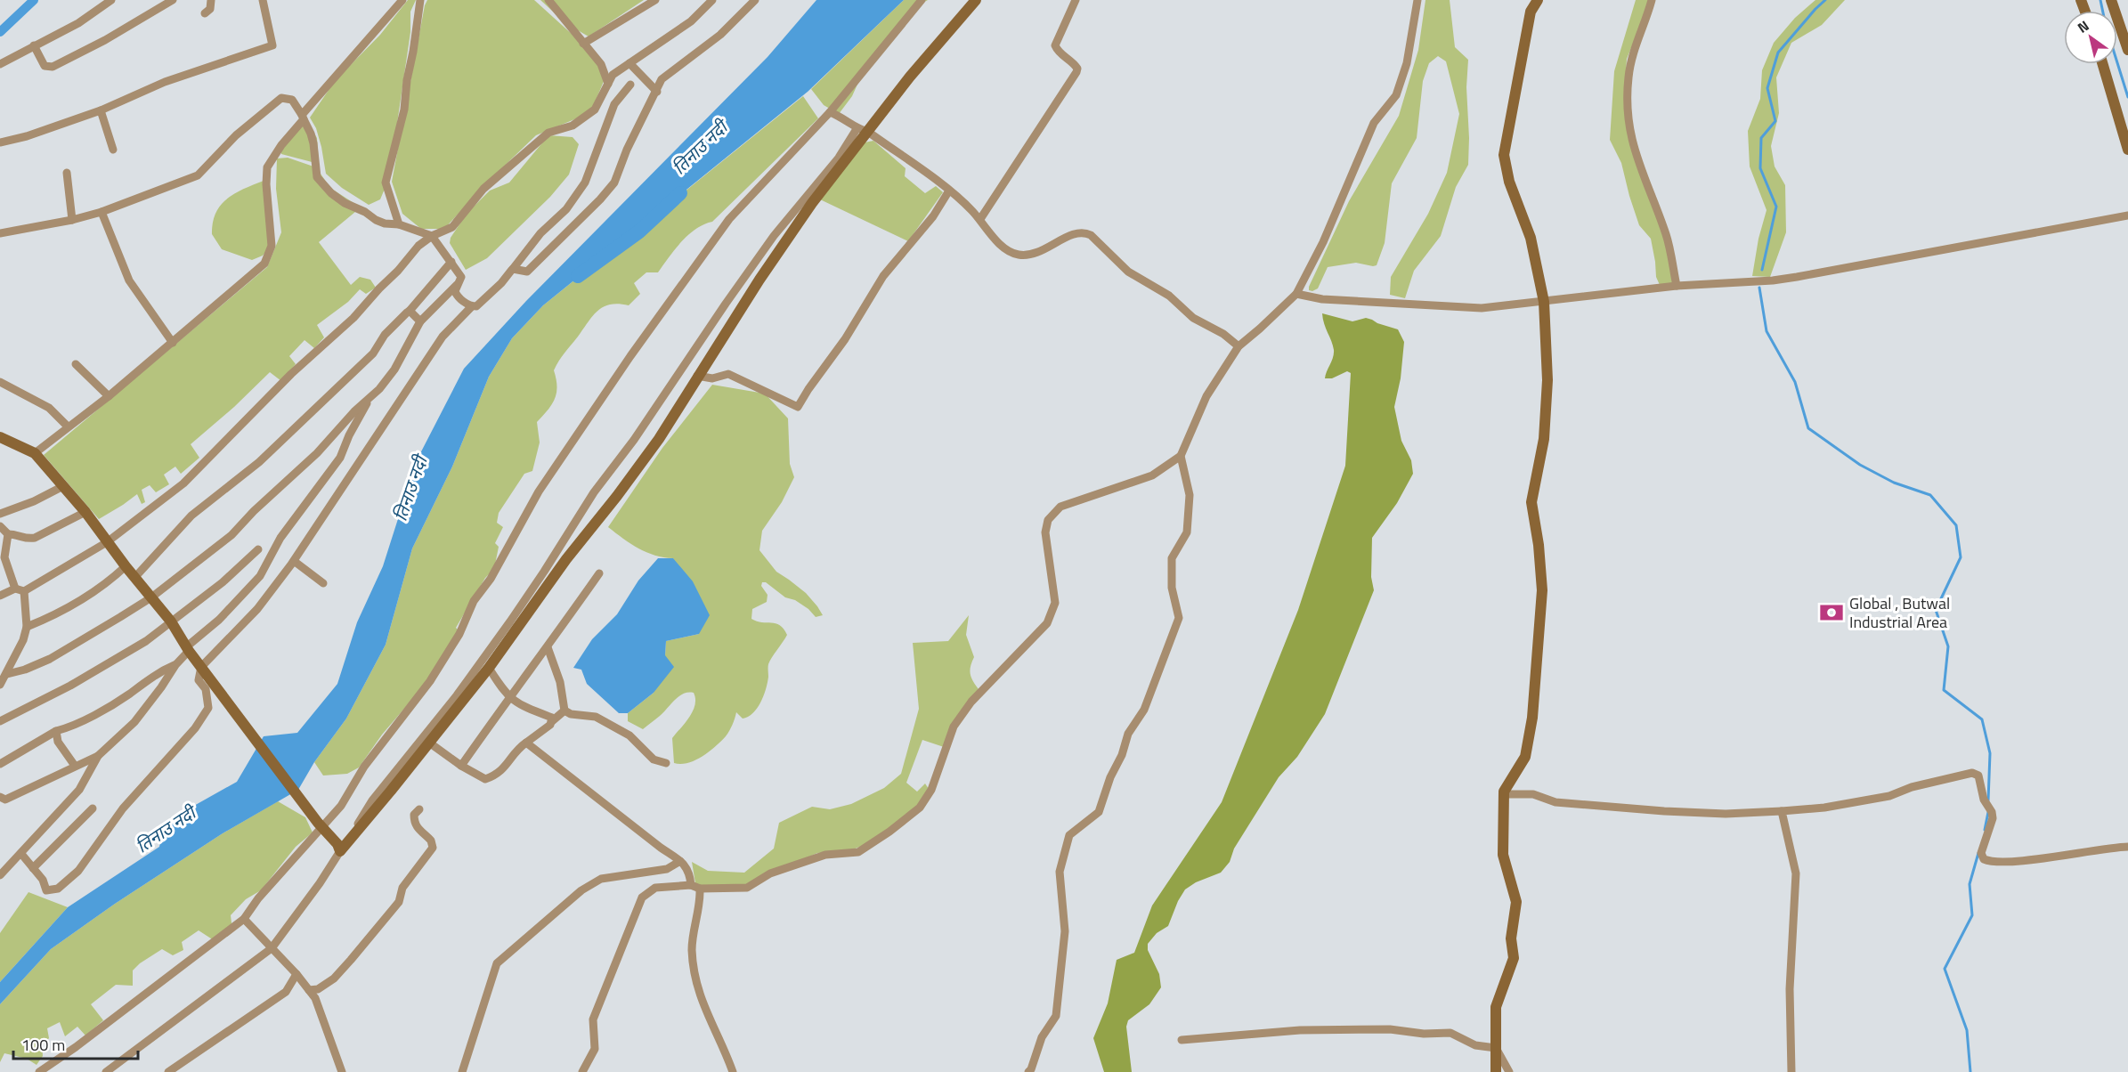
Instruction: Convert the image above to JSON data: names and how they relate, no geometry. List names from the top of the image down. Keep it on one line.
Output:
{"water":["तिनाउ नदी"],"places":{"bank":["Global , Butwal Industrial Area"]},"scale_bar":"100 m","north":"top left"}
